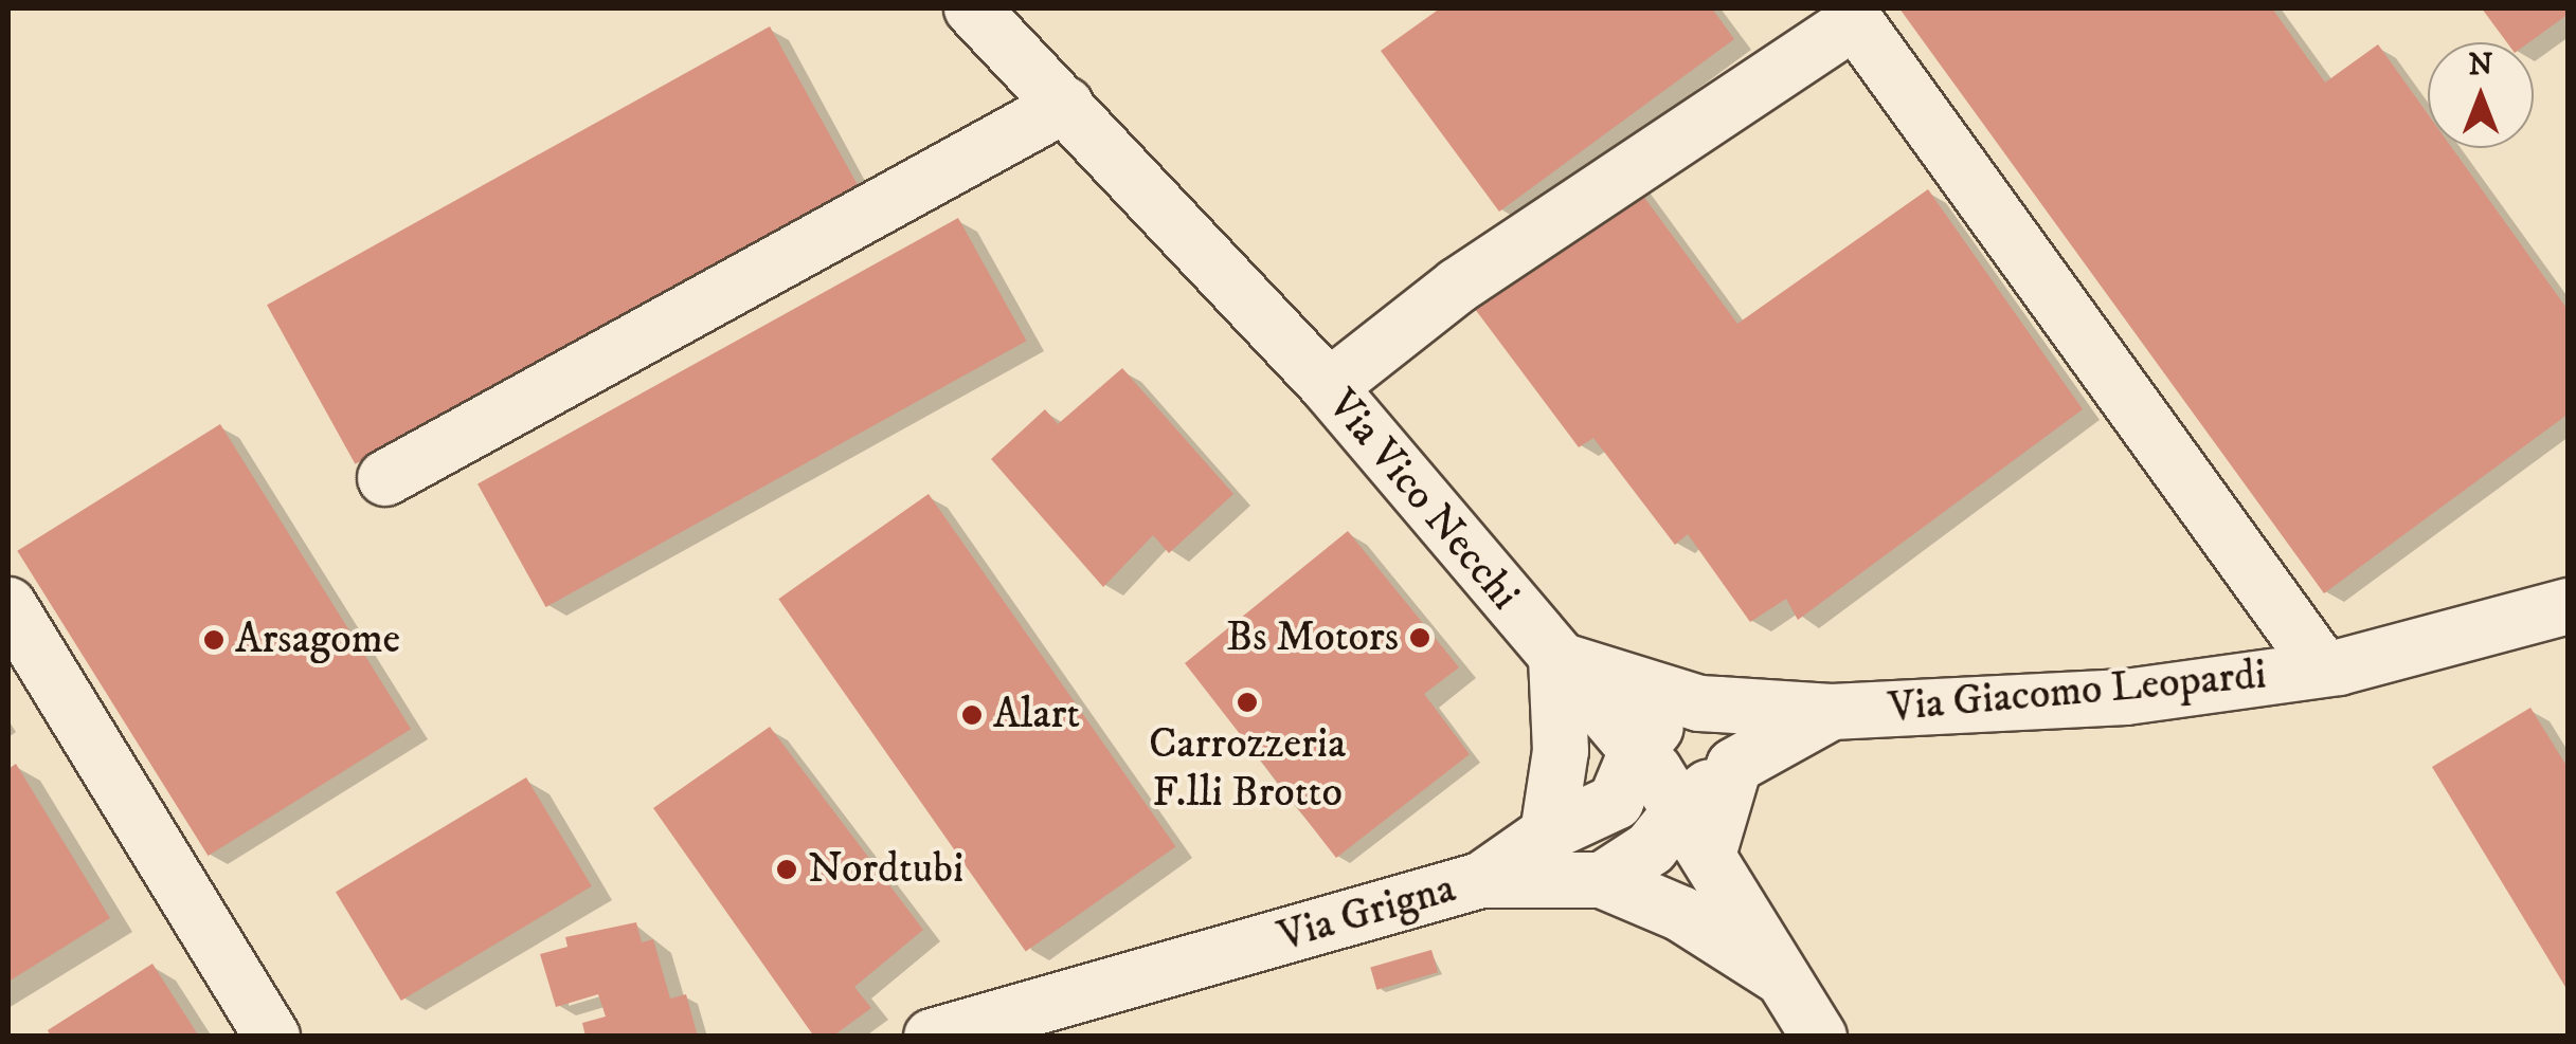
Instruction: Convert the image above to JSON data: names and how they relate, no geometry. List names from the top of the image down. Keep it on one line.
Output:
{"streets":{"street":["Via Vico Necchi","Via Giacomo Leopardi","Via Grigna"]},"crossings":[["Via Vico Necchi","Via Giacomo Leopardi"],["Via Vico Necchi","Via Grigna"]],"places":["Bs Motors","Arsagome","Carrozzeria F.lli Brotto","Alart","Nordtubi"],"north":"top"}
